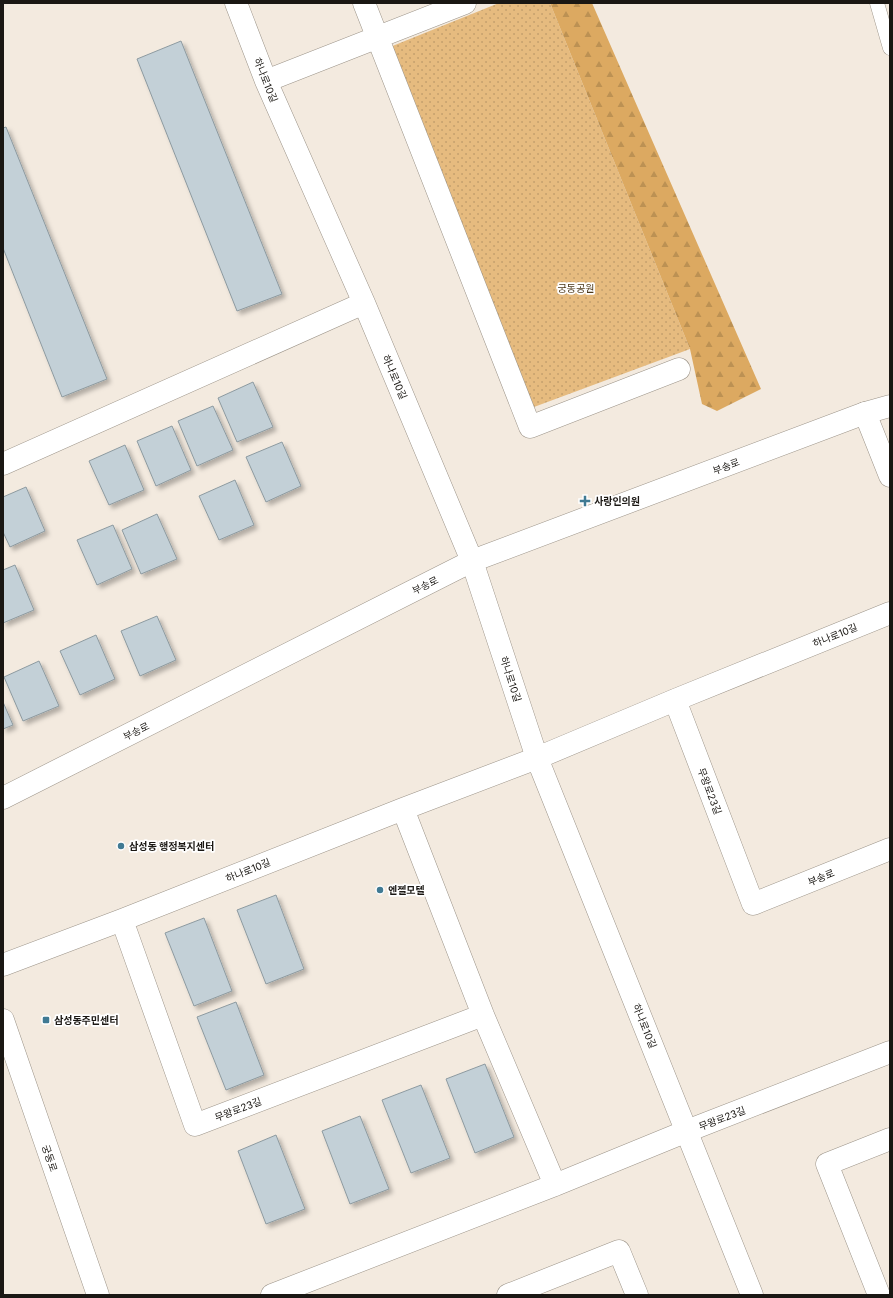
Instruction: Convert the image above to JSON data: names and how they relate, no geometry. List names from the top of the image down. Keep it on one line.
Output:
{"streets":{"street":["하나로10길","부송로","무왕로23길","궁동로"]},"crossings":[["하나로10길","부송로"],["하나로10길","무왕로23길"],["부송로","무왕로23길"]],"parks":["궁동공원"],"places":{"health":["사랑인의원"],"other":["삼성동 행정복지센터","엔젤모텔"],"transit":["삼성동주민센터"]}}
